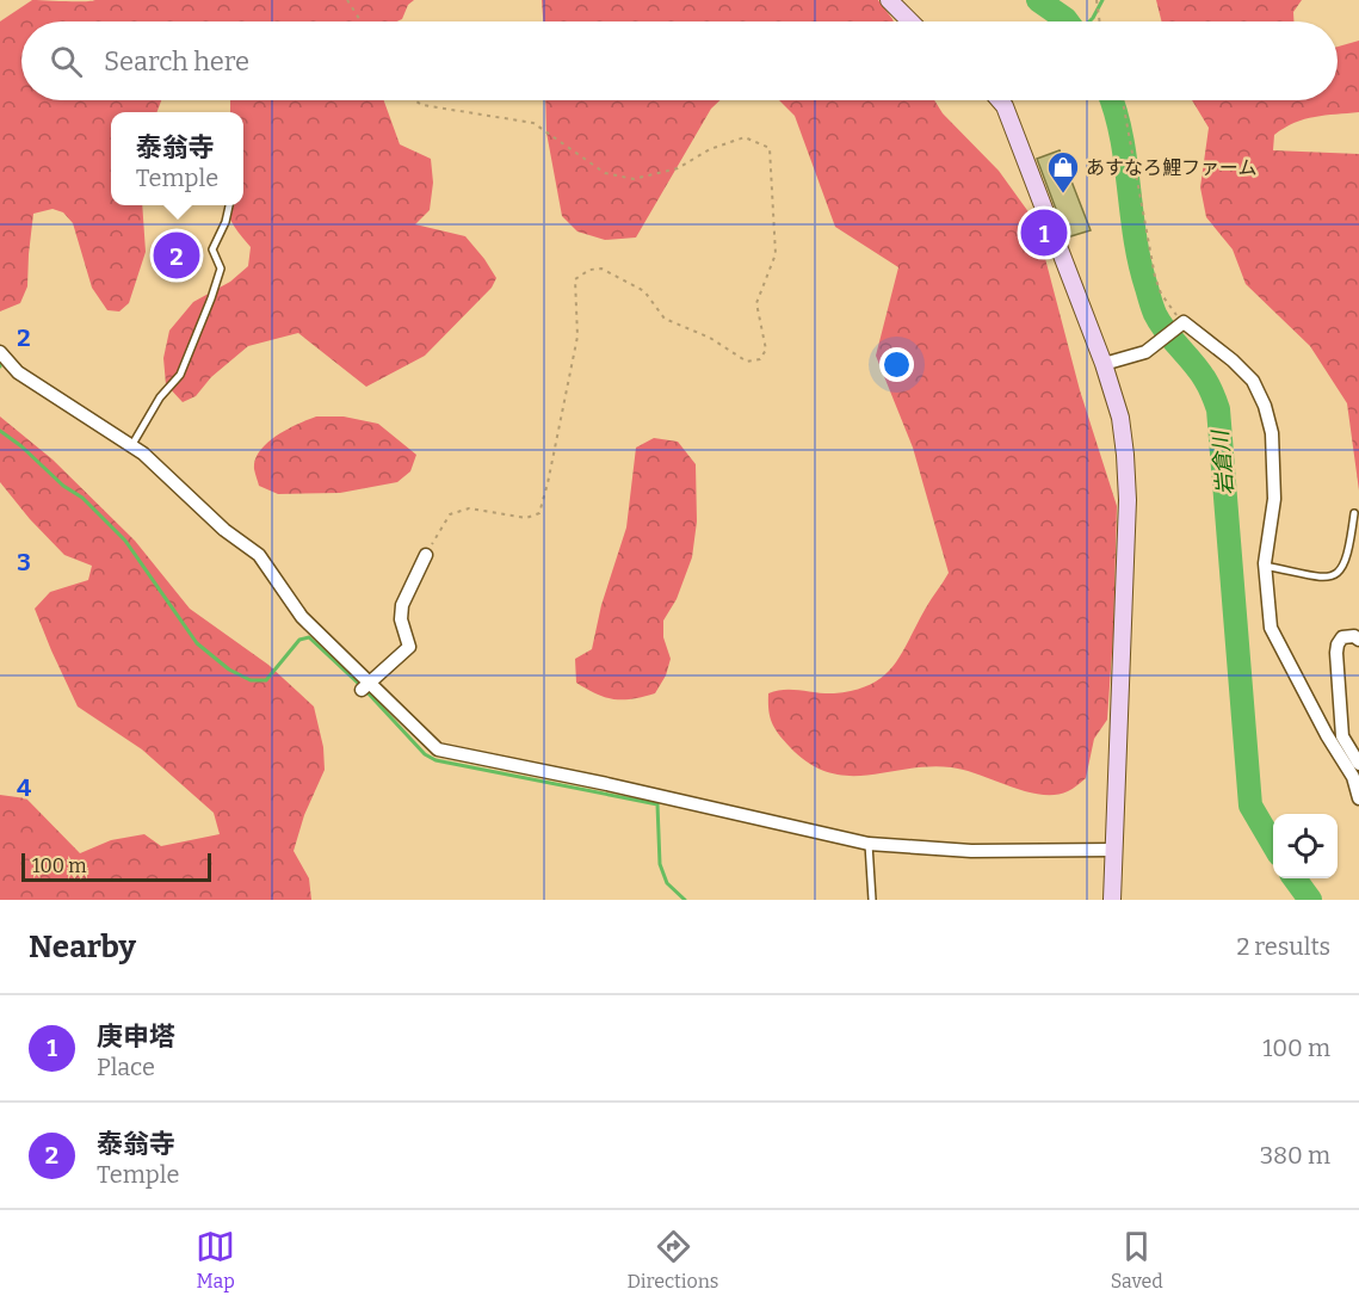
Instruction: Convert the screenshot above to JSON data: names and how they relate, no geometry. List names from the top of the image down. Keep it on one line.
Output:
{"water":["岩倉川"],"places":{"shop":["あすなろ鯉ファーム"]},"scale_bar":"100 m","page":{"search":"Search here","popup":["泰翁寺","Temple"],"pins":["1","2"],"scale":"100 m","heading":["Nearby","2 results"],"list":[{"mark":"1","name":"庚申塔","note":"Place","value":"100 m"},{"mark":"2","name":"泰翁寺","note":"Temple","value":"380 m"}],"nav":["Map","Directions","Saved"]},"grid":{"rows":["2","3","4"]}}
